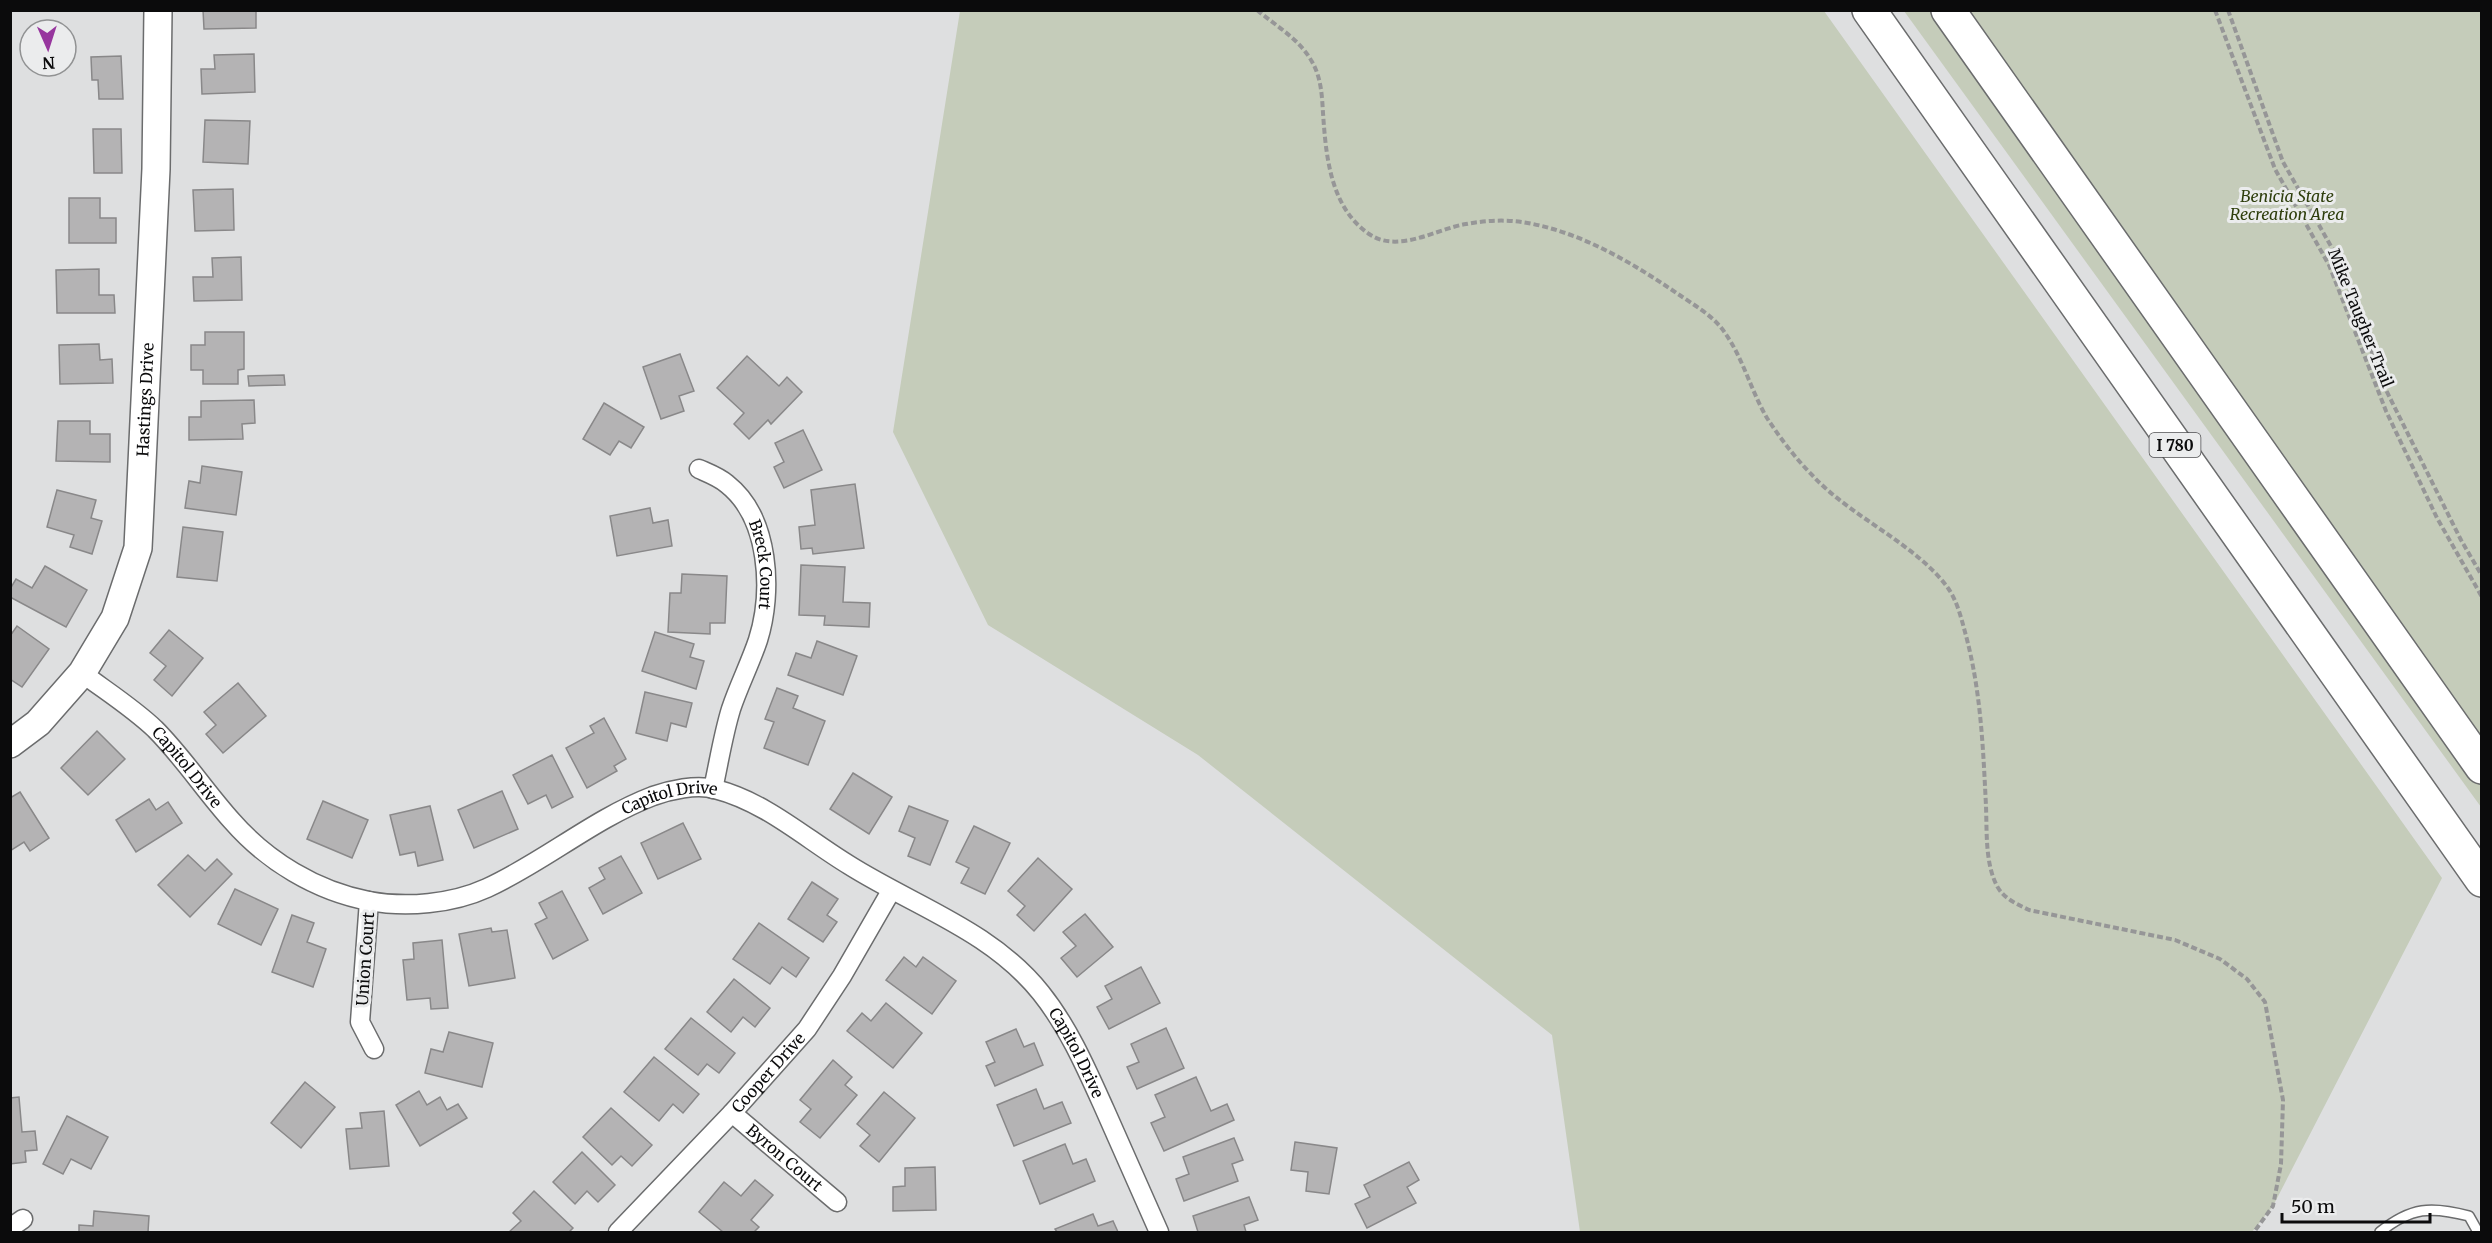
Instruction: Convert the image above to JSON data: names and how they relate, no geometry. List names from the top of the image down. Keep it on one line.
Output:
{"streets":{"highway":["I 780"],"street":["Hastings Drive","Breck Court","Capitol Drive","Union Court","Cooper Drive","Byron Court"],"path":["Mike Taugher Trail"]},"crossings":[["Hastings Drive","Capitol Drive"],["Breck Court","Capitol Drive"],["Capitol Drive","Union Court"],["Capitol Drive","Cooper Drive"],["Cooper Drive","Byron Court"]],"parks":["Benicia State Recreation Area"],"scale_bar":"50 m","north":"bottom"}
